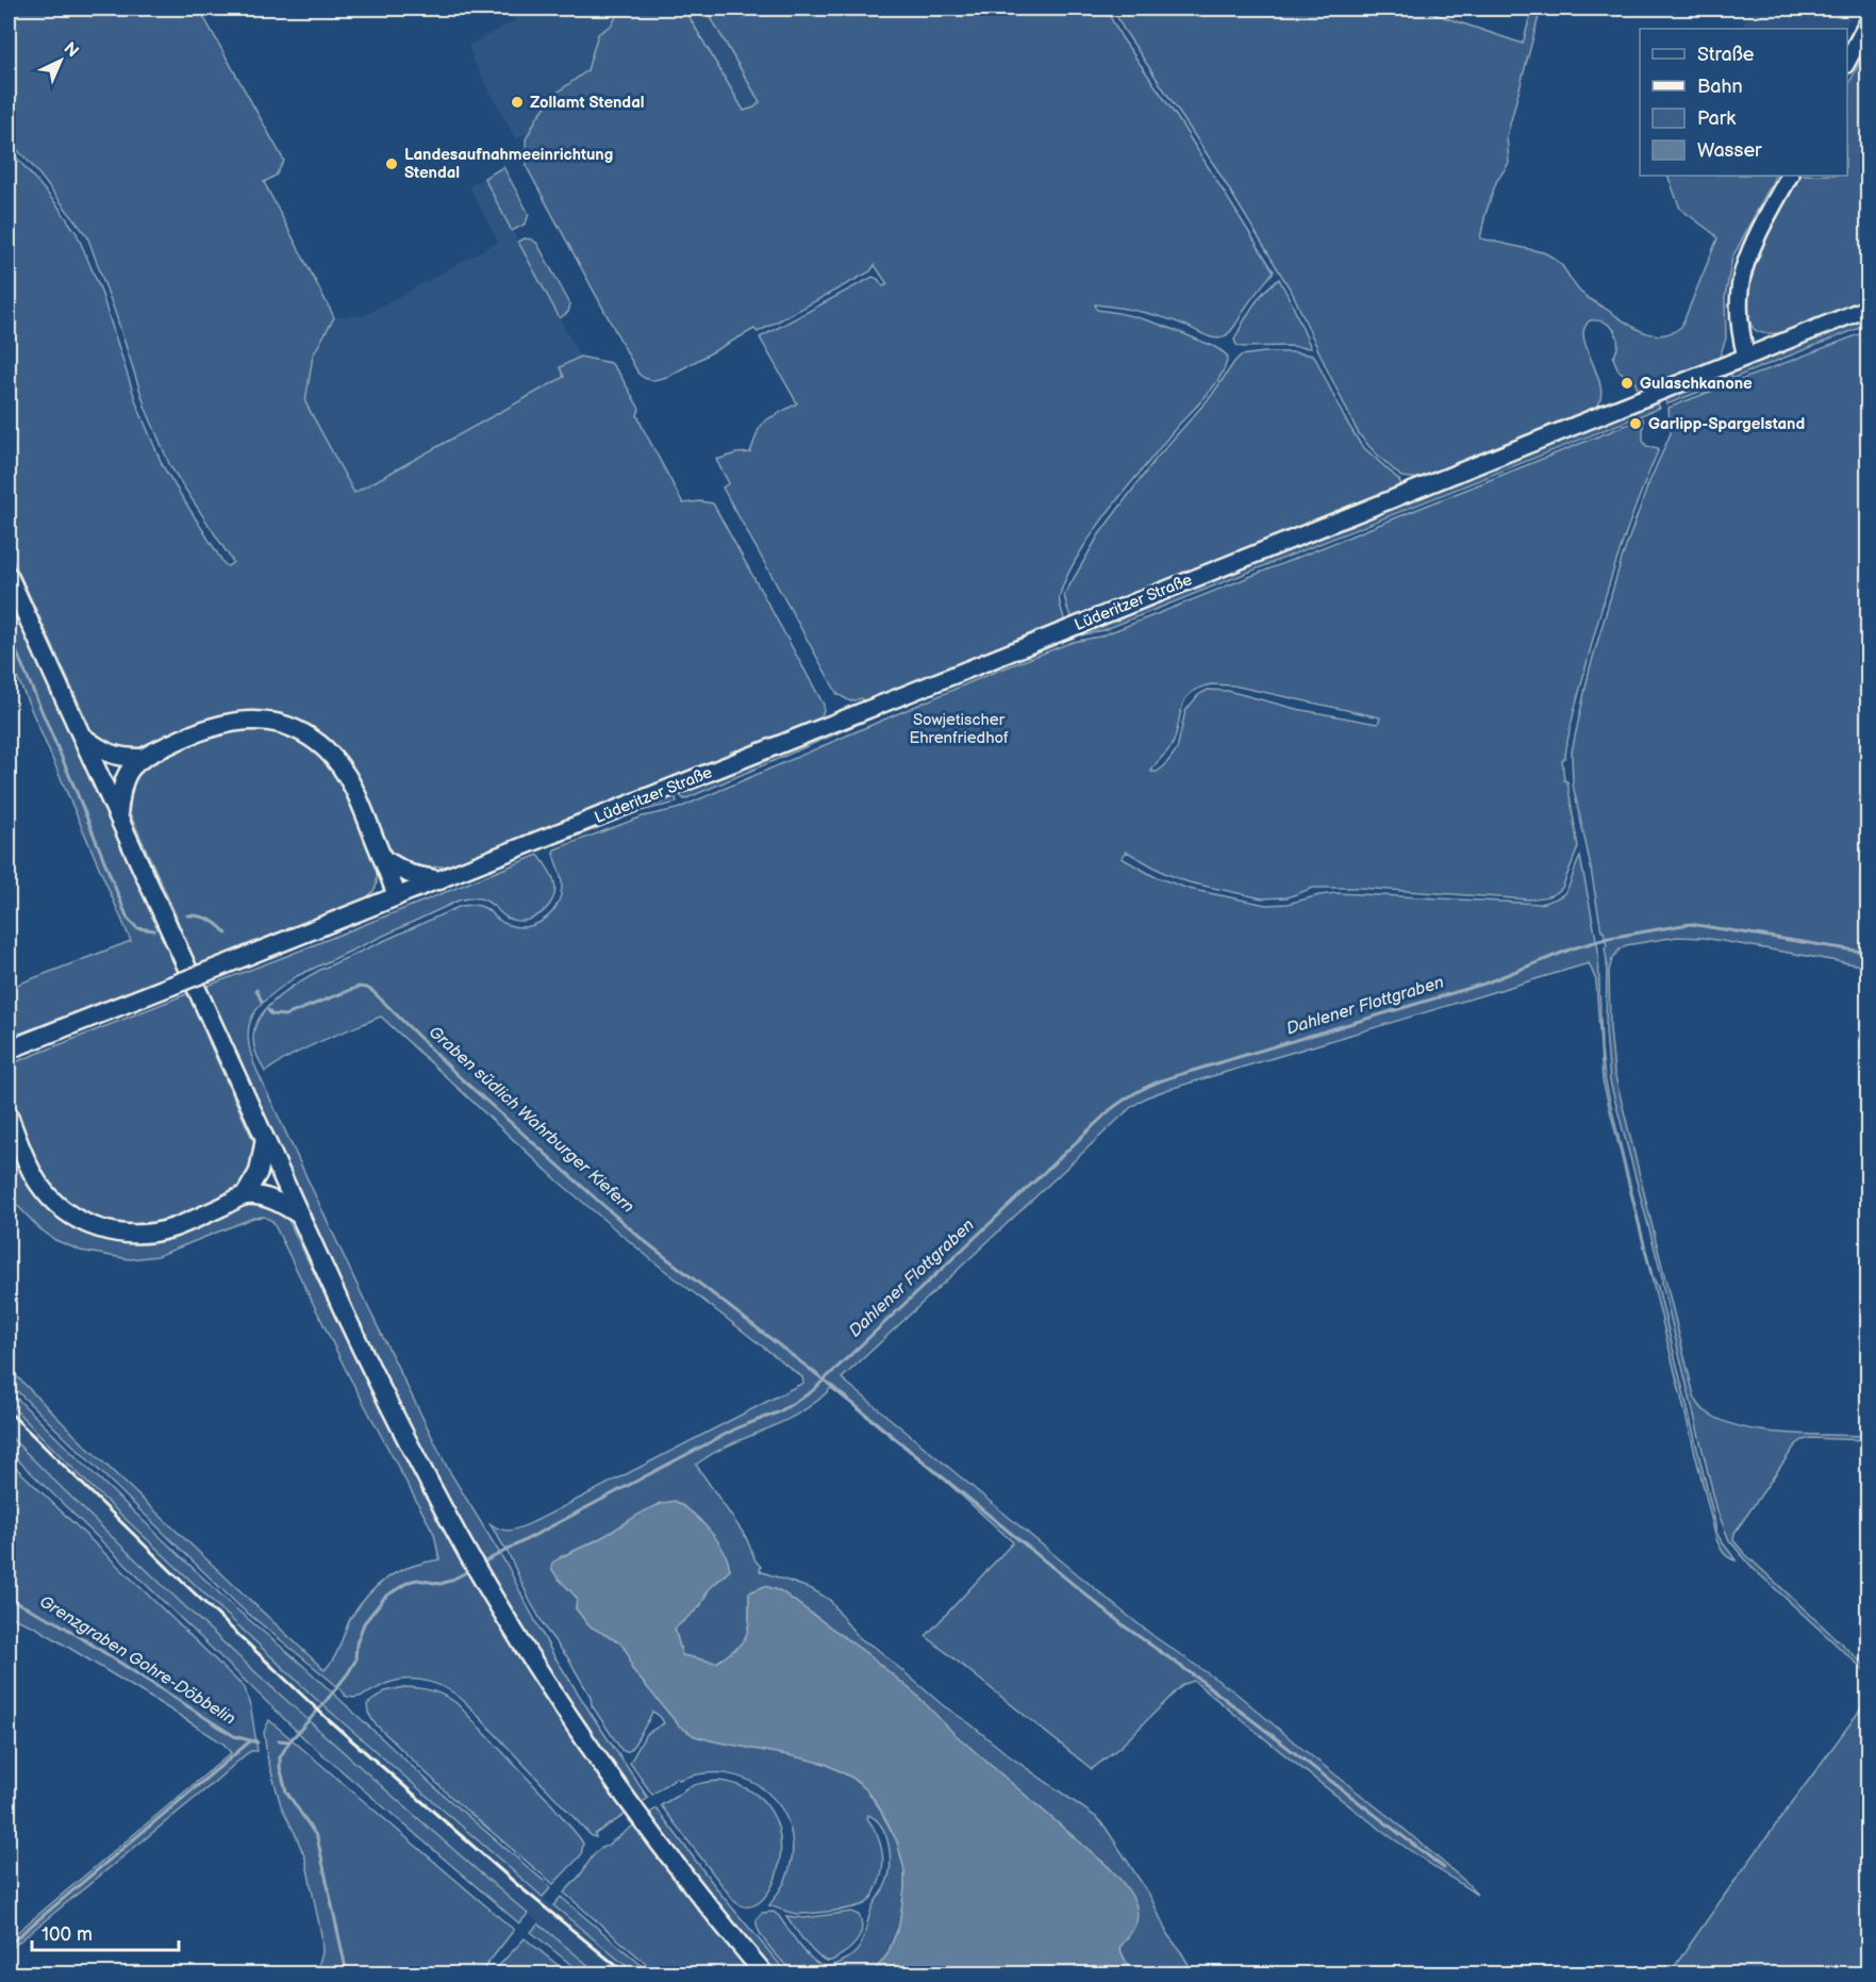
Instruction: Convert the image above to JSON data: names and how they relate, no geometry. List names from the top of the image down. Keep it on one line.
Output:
{"streets":{"main road":["Lüderitzer Straße"]},"water":["Dahlener Flottgraben","Graben südlich Wahrburger Kiefern","Grenzgraben Gohre-Döbbelin"],"parks":["Sowjetischer Ehrenfriedhof"],"places":["Zollamt Stendal","Landesaufnahmeeinrichtung Stendal","Gulaschkanone","Garlipp-Spargelstand"],"legend":["Straße","Bahn","Park","Wasser"],"scale_bar":"100 m","north":"top right"}
